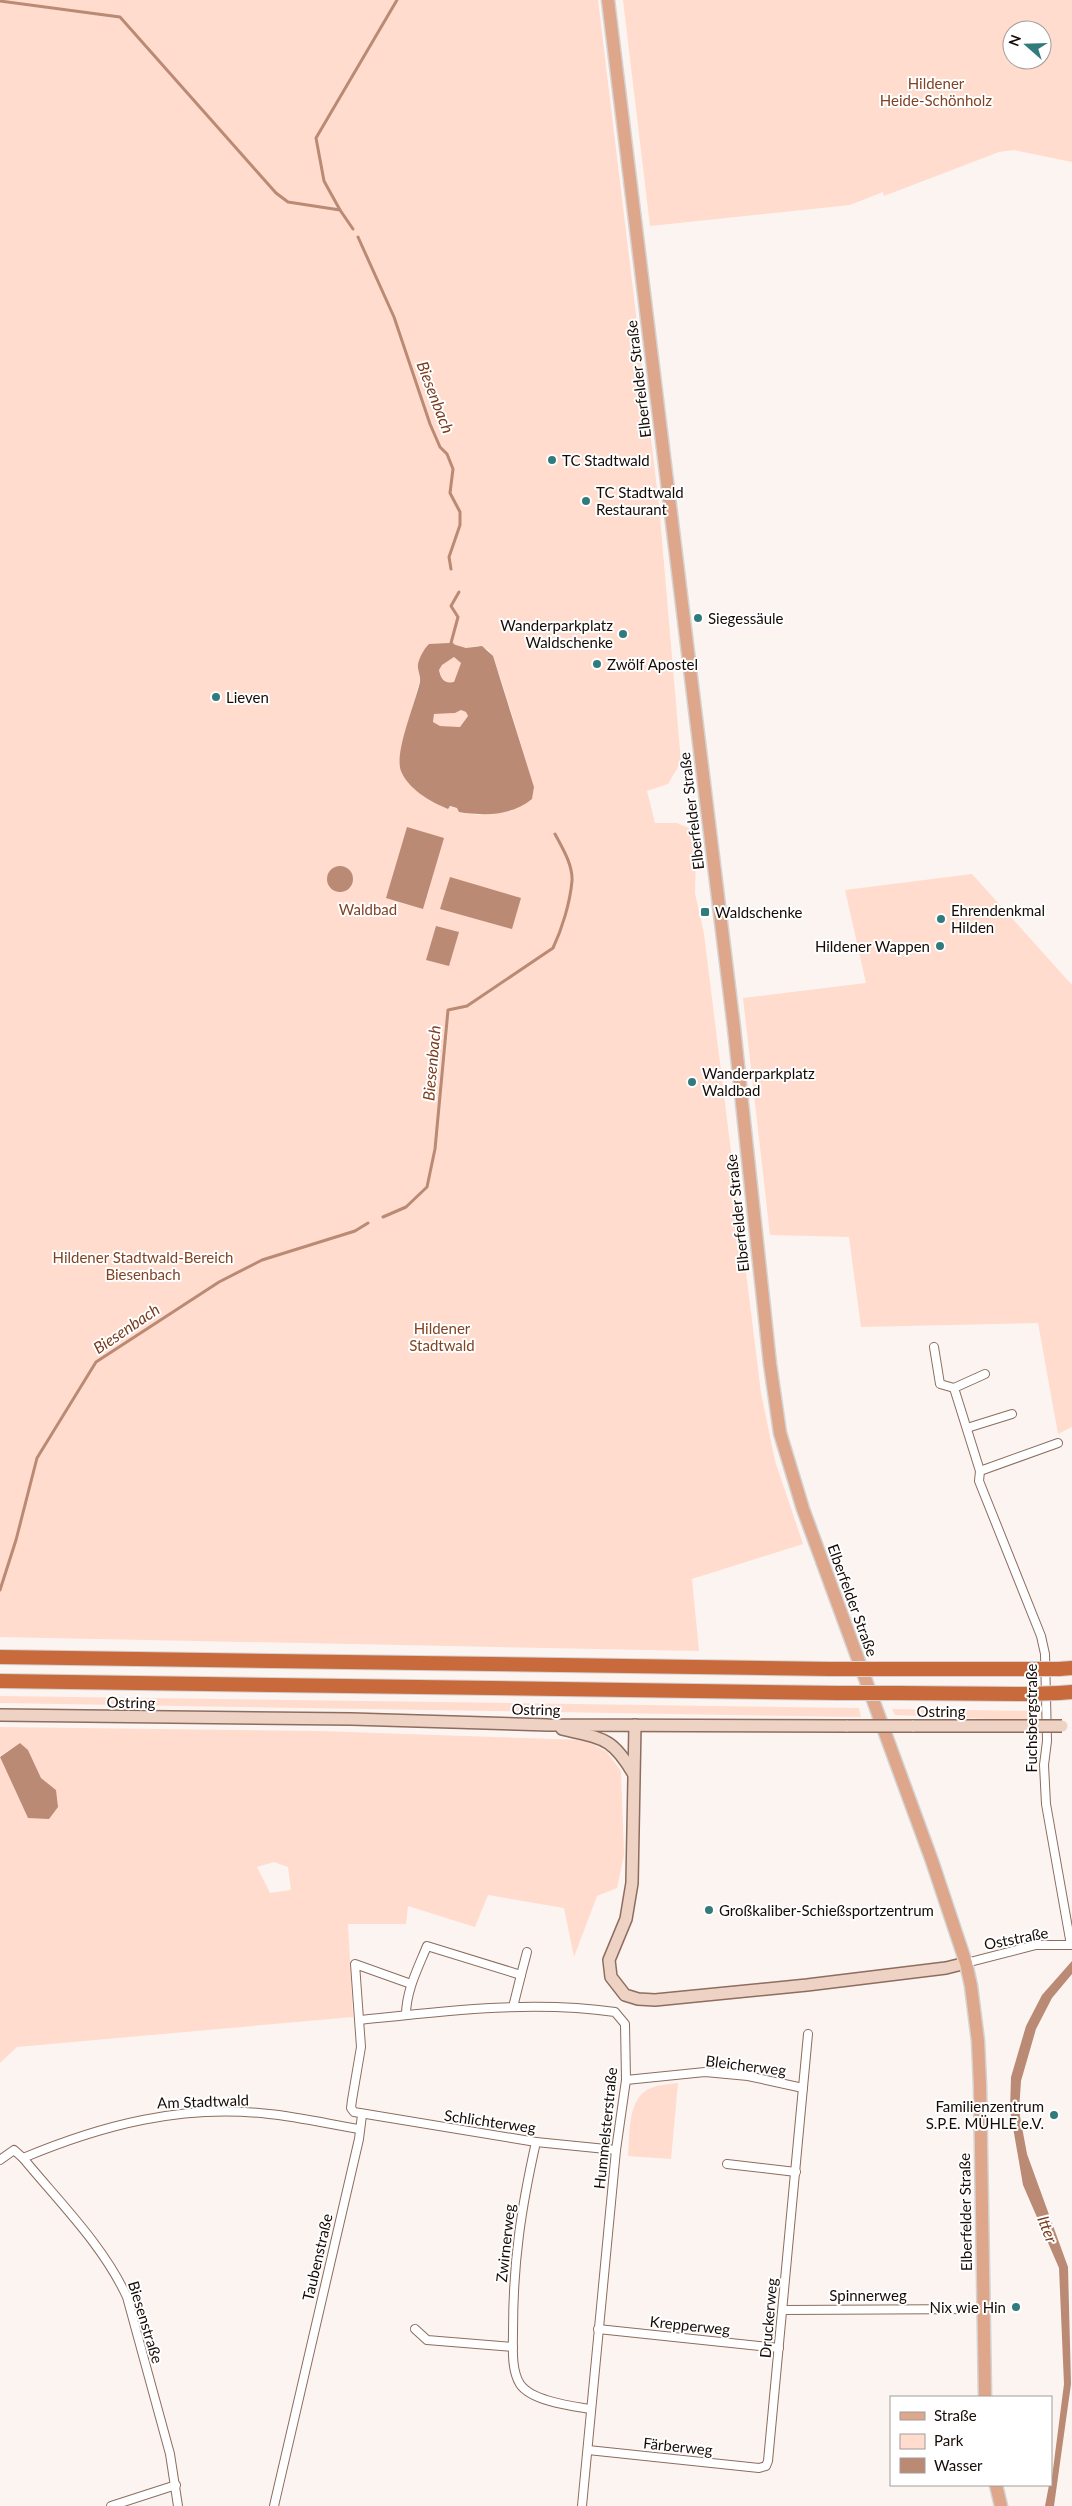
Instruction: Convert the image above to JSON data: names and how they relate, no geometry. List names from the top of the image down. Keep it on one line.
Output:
{"streets":{"main road":["Elberfelder Straße","Ostring"],"street":["Fuchsbergstraße","Oststraße","Bleicherweg","Am Stadtwald","Schlichterweg","Hummelsterstraße","Zwirnerweg","Taubenstraße","Spinnerweg","Druckerweg","Biesenstraße","Krepperweg","Färberweg"]},"crossings":[["Elberfelder Straße","Oststraße"],["Elberfelder Straße","Spinnerweg"],["Fuchsbergstraße","Oststraße"],["Bleicherweg","Hummelsterstraße"],["Bleicherweg","Druckerweg"],["Am Stadtwald","Taubenstraße"],["Am Stadtwald","Biesenstraße"],["Schlichterweg","Hummelsterstraße"],["Schlichterweg","Zwirnerweg"],["Schlichterweg","Taubenstraße"],["Hummelsterstraße","Zwirnerweg"],["Hummelsterstraße","Krepperweg"],["Hummelsterstraße","Färberweg"],["Spinnerweg","Druckerweg"],["Druckerweg","Krepperweg"],["Druckerweg","Färberweg"]],"water":["Biesenbach","Itter"],"parks":["Hildener Heide-Schönholz","Waldbad","Hildener Stadtwald-Bereich Biesenbach","Hildener Stadtwald"],"places":{"other":["TC Stadtwald","TC Stadtwald Restaurant","Siegessäule","Wanderparkplatz Waldschenke","Zwölf Apostel","Lieven","Ehrendenkmal Hilden","Hildener Wappen","Wanderparkplatz Waldbad","Großkaliber-Schießsportzentrum","Familienzentrum S.P.E. MÜHLE e.V.","Nix wie Hin"],"transit":["Waldschenke"]},"legend":["Straße","Park","Wasser"],"north":"left"}
